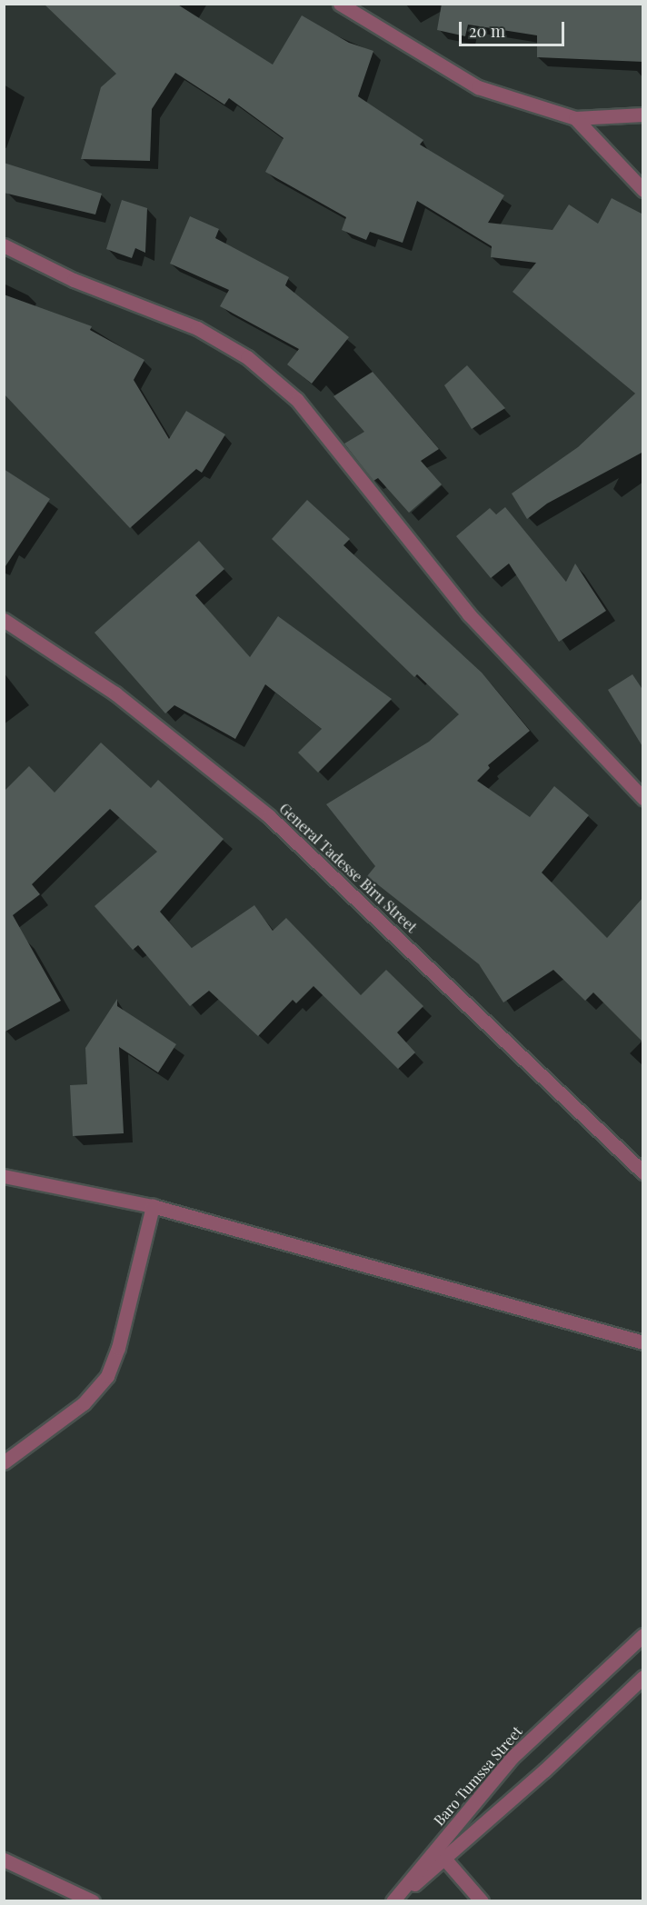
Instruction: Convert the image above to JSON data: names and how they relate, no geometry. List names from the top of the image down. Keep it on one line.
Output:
{"streets":{"street":["General Tadesse Biru Street","Baro Tumssa Street"]},"scale_bar":"20 m"}
